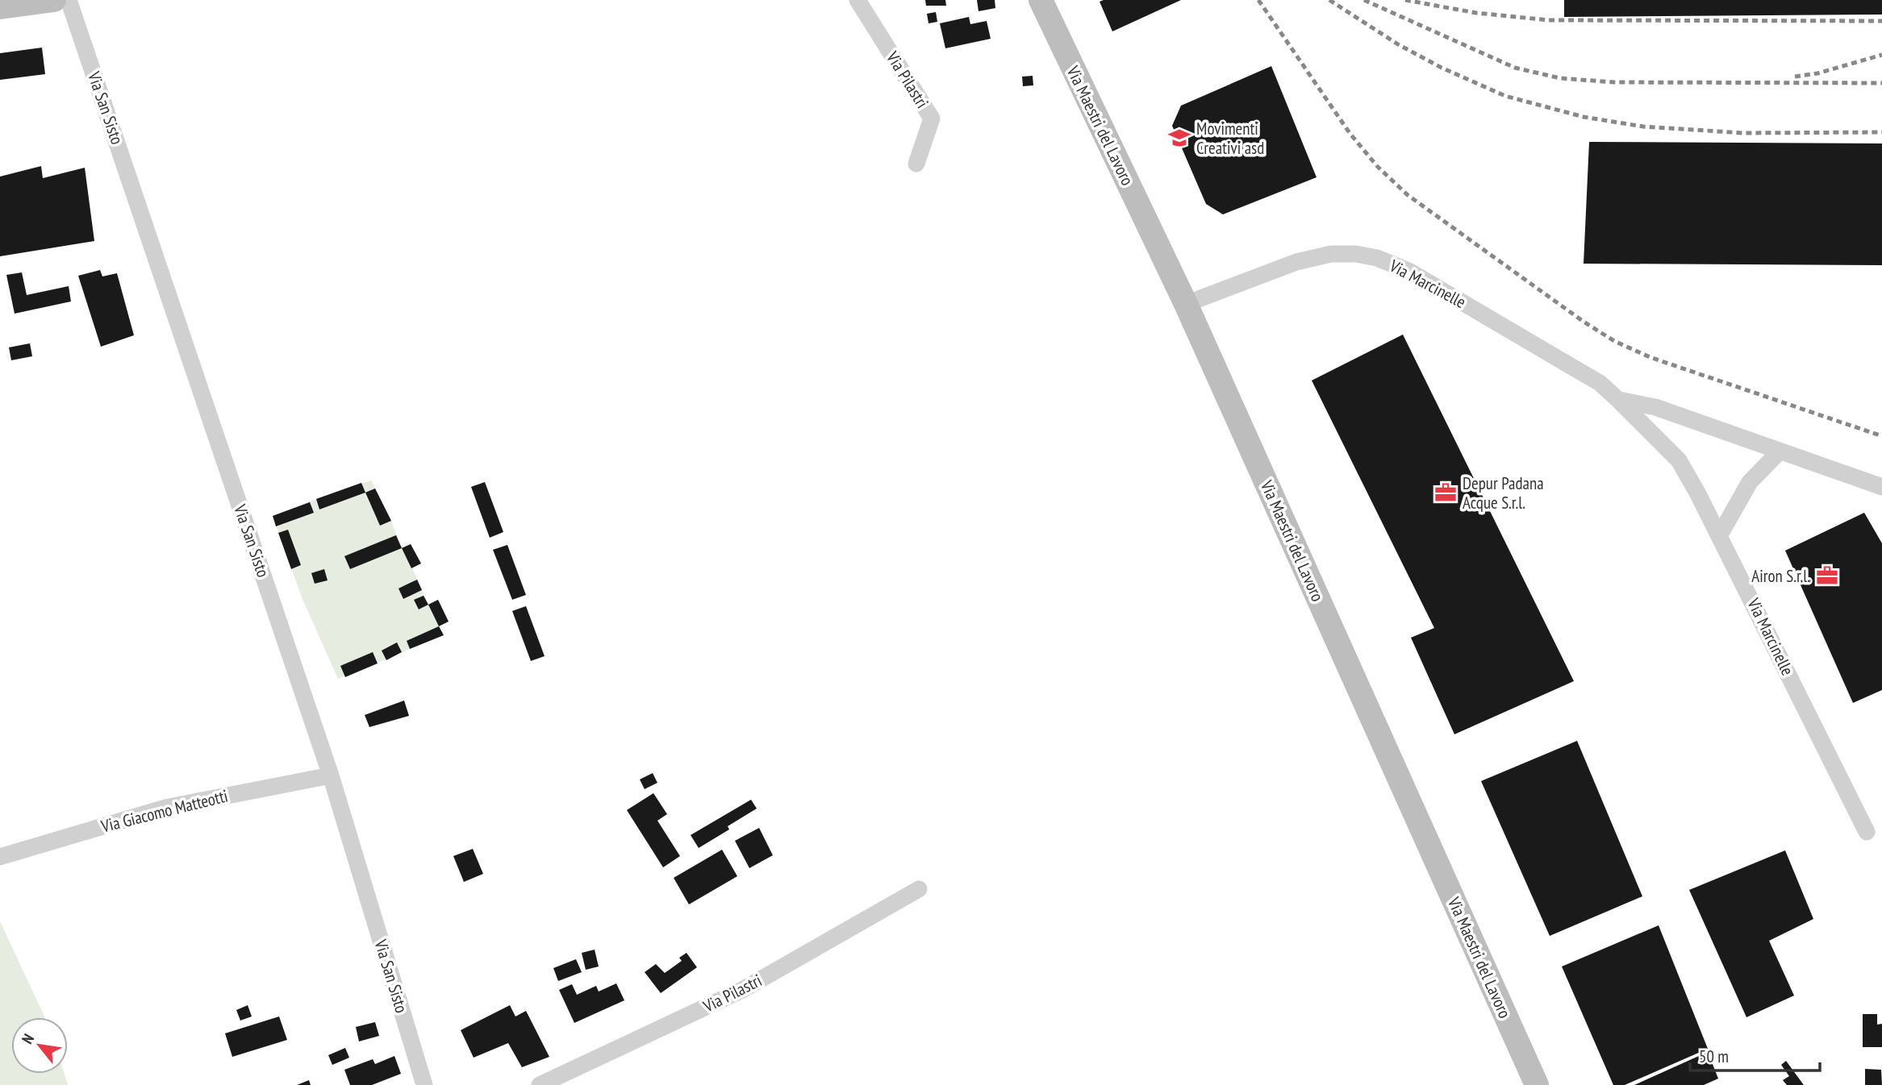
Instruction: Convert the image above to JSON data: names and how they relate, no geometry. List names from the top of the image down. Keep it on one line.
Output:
{"streets":{"street":["Via Pilastri","Via San Sisto","Via Maestri del Lavoro","Via Marcinelle","Via Giacomo Matteotti"]},"crossings":[["Via San Sisto","Via Giacomo Matteotti"],["Via Maestri del Lavoro","Via Marcinelle"]],"places":{"school or university":["Movimenti Creativi asd"],"office":["Depur Padana Acque S.r.l.","Airon S.r.l."]},"scale_bar":"50 m","north":"top left"}
